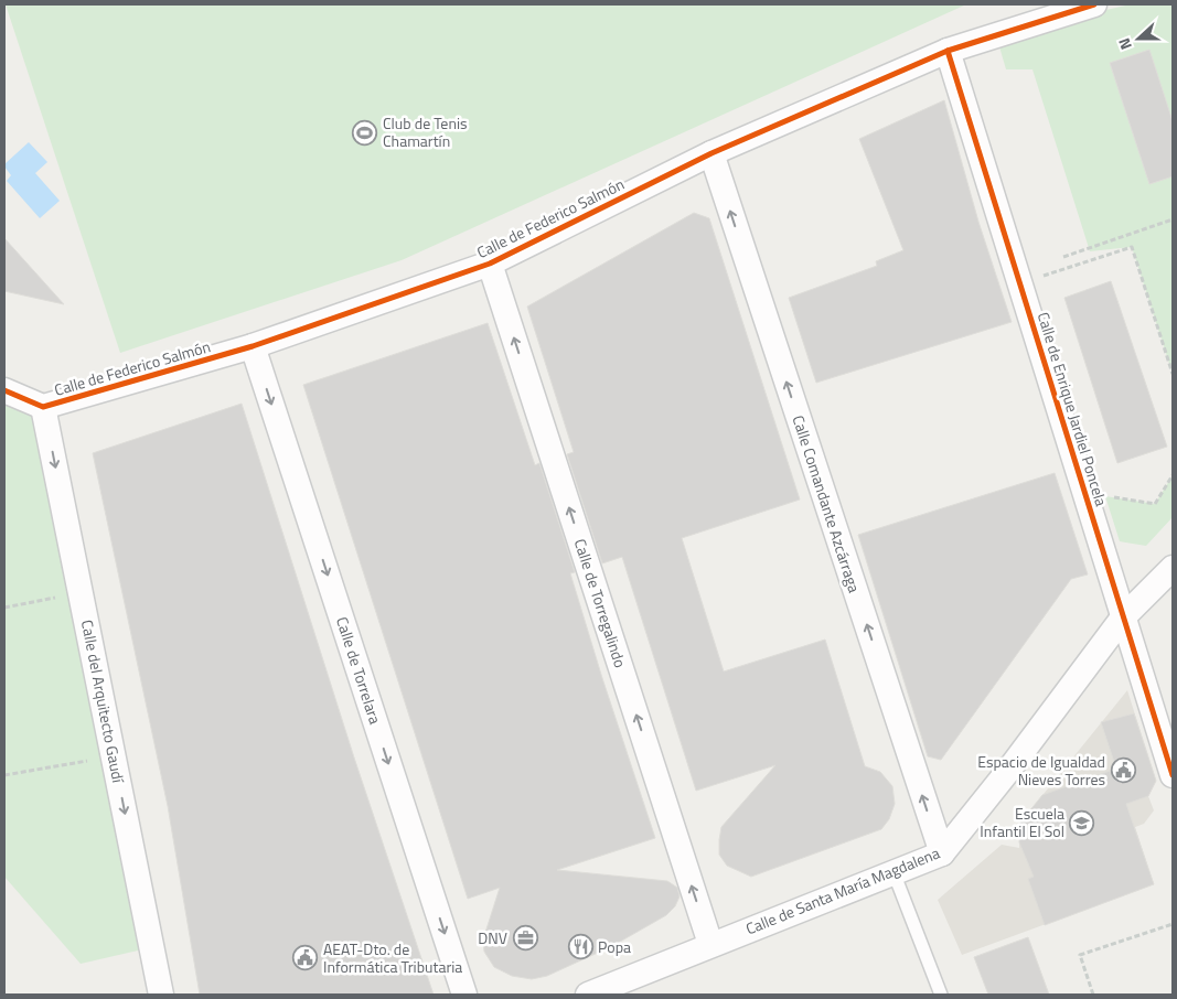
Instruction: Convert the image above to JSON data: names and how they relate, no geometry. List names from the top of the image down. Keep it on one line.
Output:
{"streets":{"street":["Calle de Federico Salmón","Calle de Enrique Jardiel Poncela","Calle Comandante Azcárraga","Calle de Torregalindo","Calle de Torrelara","Calle del Arquitecto Gaudí","Calle de Santa María Magdalena"]},"crossings":[["Calle de Federico Salmón","Calle de Enrique Jardiel Poncela"],["Calle de Federico Salmón","Calle Comandante Azcárraga"],["Calle de Federico Salmón","Calle de Torregalindo"],["Calle de Federico Salmón","Calle de Torrelara"],["Calle de Federico Salmón","Calle del Arquitecto Gaudí"],["Calle de Enrique Jardiel Poncela","Calle de Santa María Magdalena"],["Calle Comandante Azcárraga","Calle de Santa María Magdalena"],["Calle de Torregalindo","Calle de Santa María Magdalena"]],"one_way":["Calle Comandante Azcárraga","Calle de Torregalindo","Calle de Torrelara","Calle del Arquitecto Gaudí"],"places":{"sports":["Club de Tenis Chamartín"],"public building":["Espacio de Igualdad Nieves Torres","AEAT-Dto. de Informática Tributaria"],"school or university":["Escuela Infantil El Sol"],"office":["DNV"],"restaurant":["Popa"]},"north":"left"}
